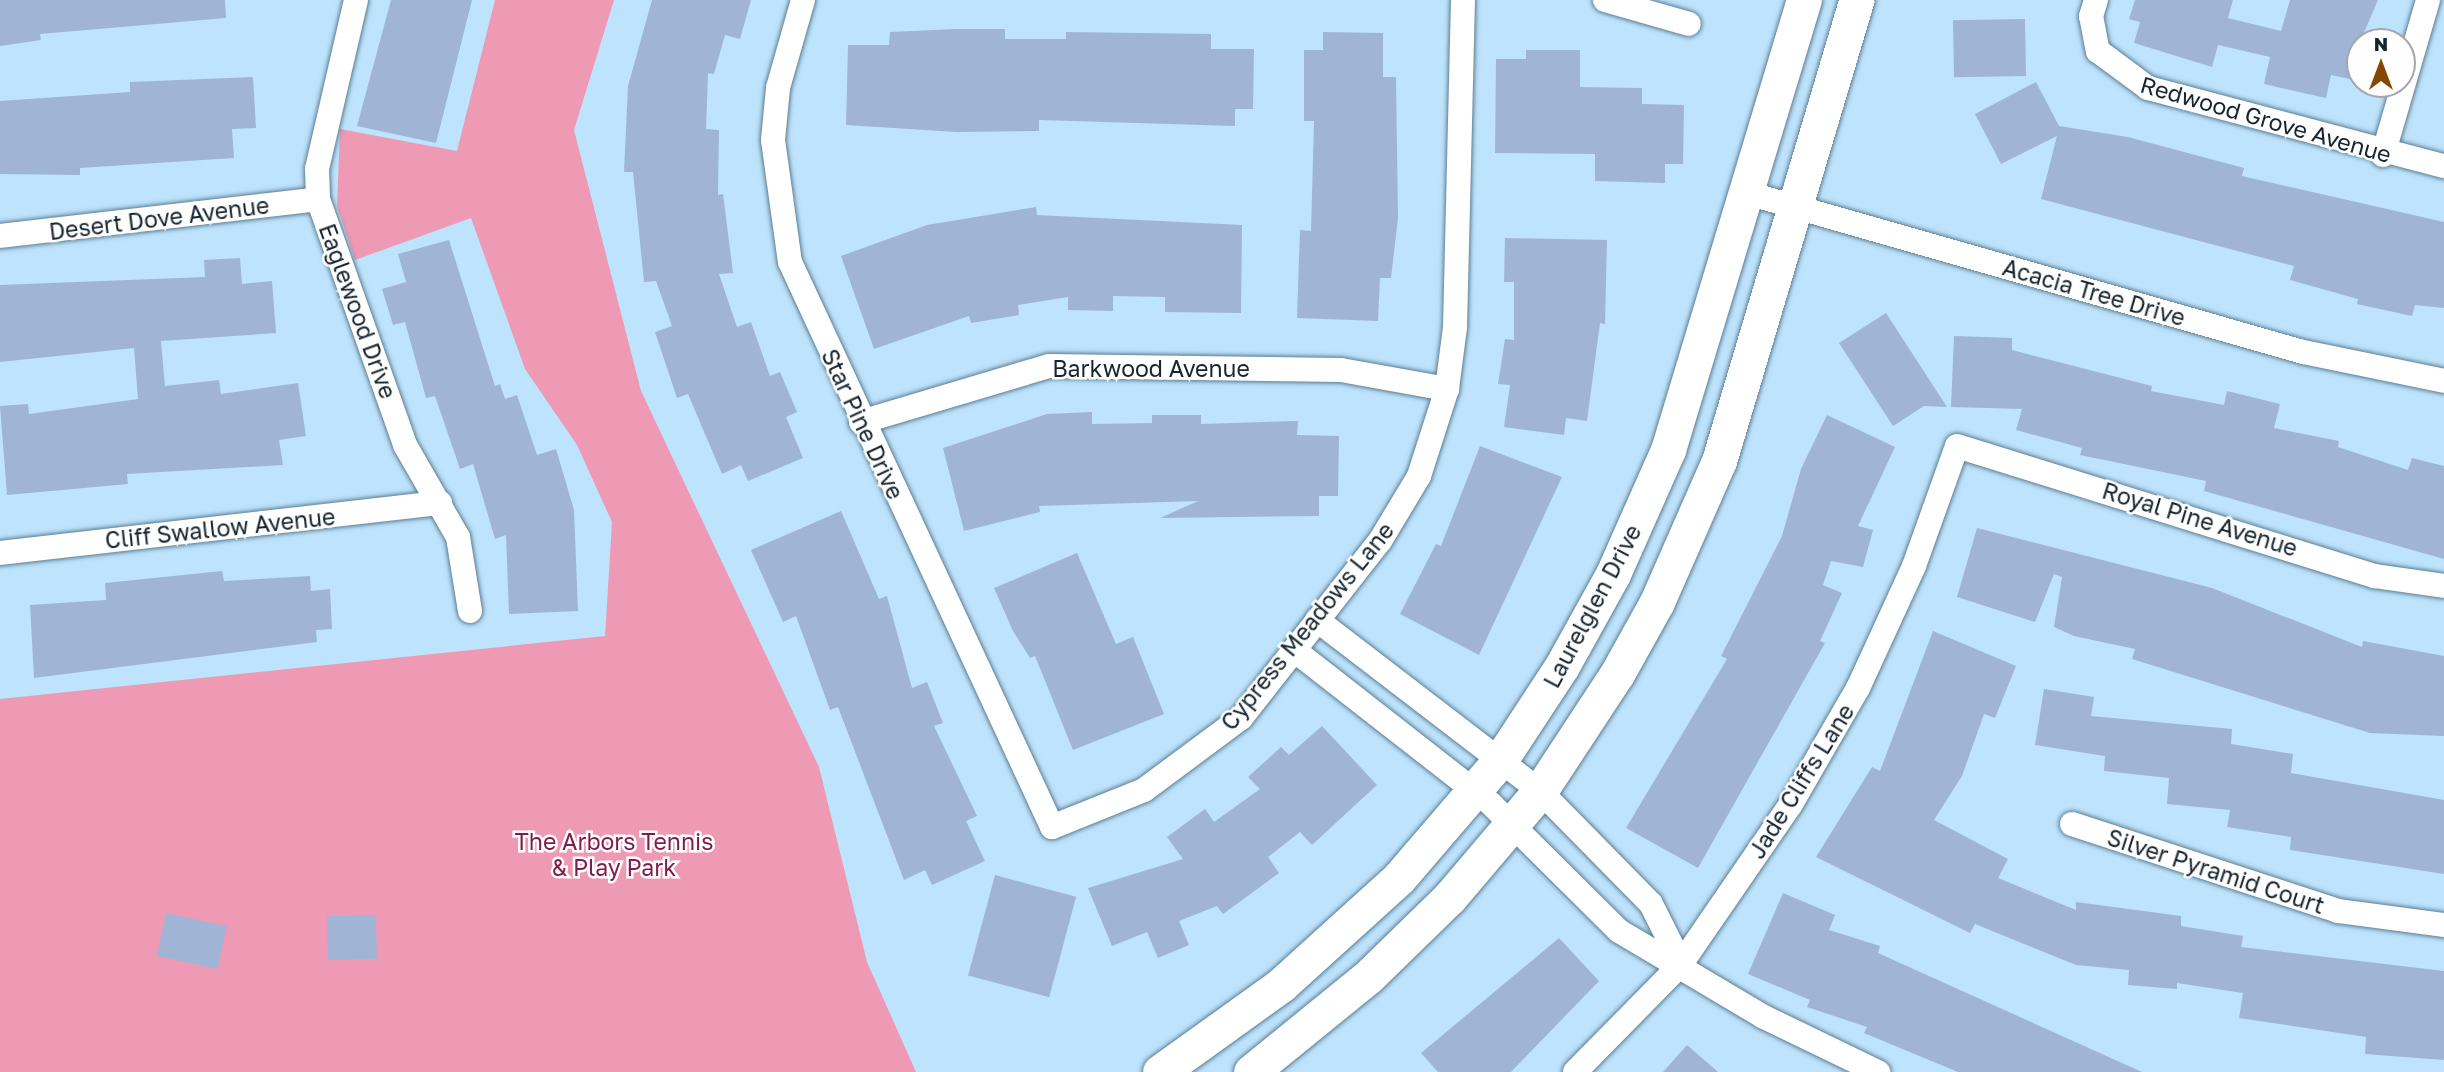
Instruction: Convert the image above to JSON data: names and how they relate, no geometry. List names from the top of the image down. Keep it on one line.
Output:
{"streets":{"street":["Redwood Grove Avenue","Desert Dove Avenue","Acacia Tree Drive","Eaglewood Drive","Barkwood Avenue","Star Pine Drive","Royal Pine Avenue","Cliff Swallow Avenue","Laurelglen Drive","Cypress Meadows Lane","Jade Cliffs Lane","Silver Pyramid Court"]},"crossings":[["Desert Dove Avenue","Eaglewood Drive"],["Acacia Tree Drive","Laurelglen Drive"],["Eaglewood Drive","Cliff Swallow Avenue"],["Barkwood Avenue","Star Pine Drive"],["Barkwood Avenue","Cypress Meadows Lane"],["Star Pine Drive","Cypress Meadows Lane"],["Royal Pine Avenue","Jade Cliffs Lane"]],"parks":["The Arbors Tennis & Play Park"],"north":"top"}
